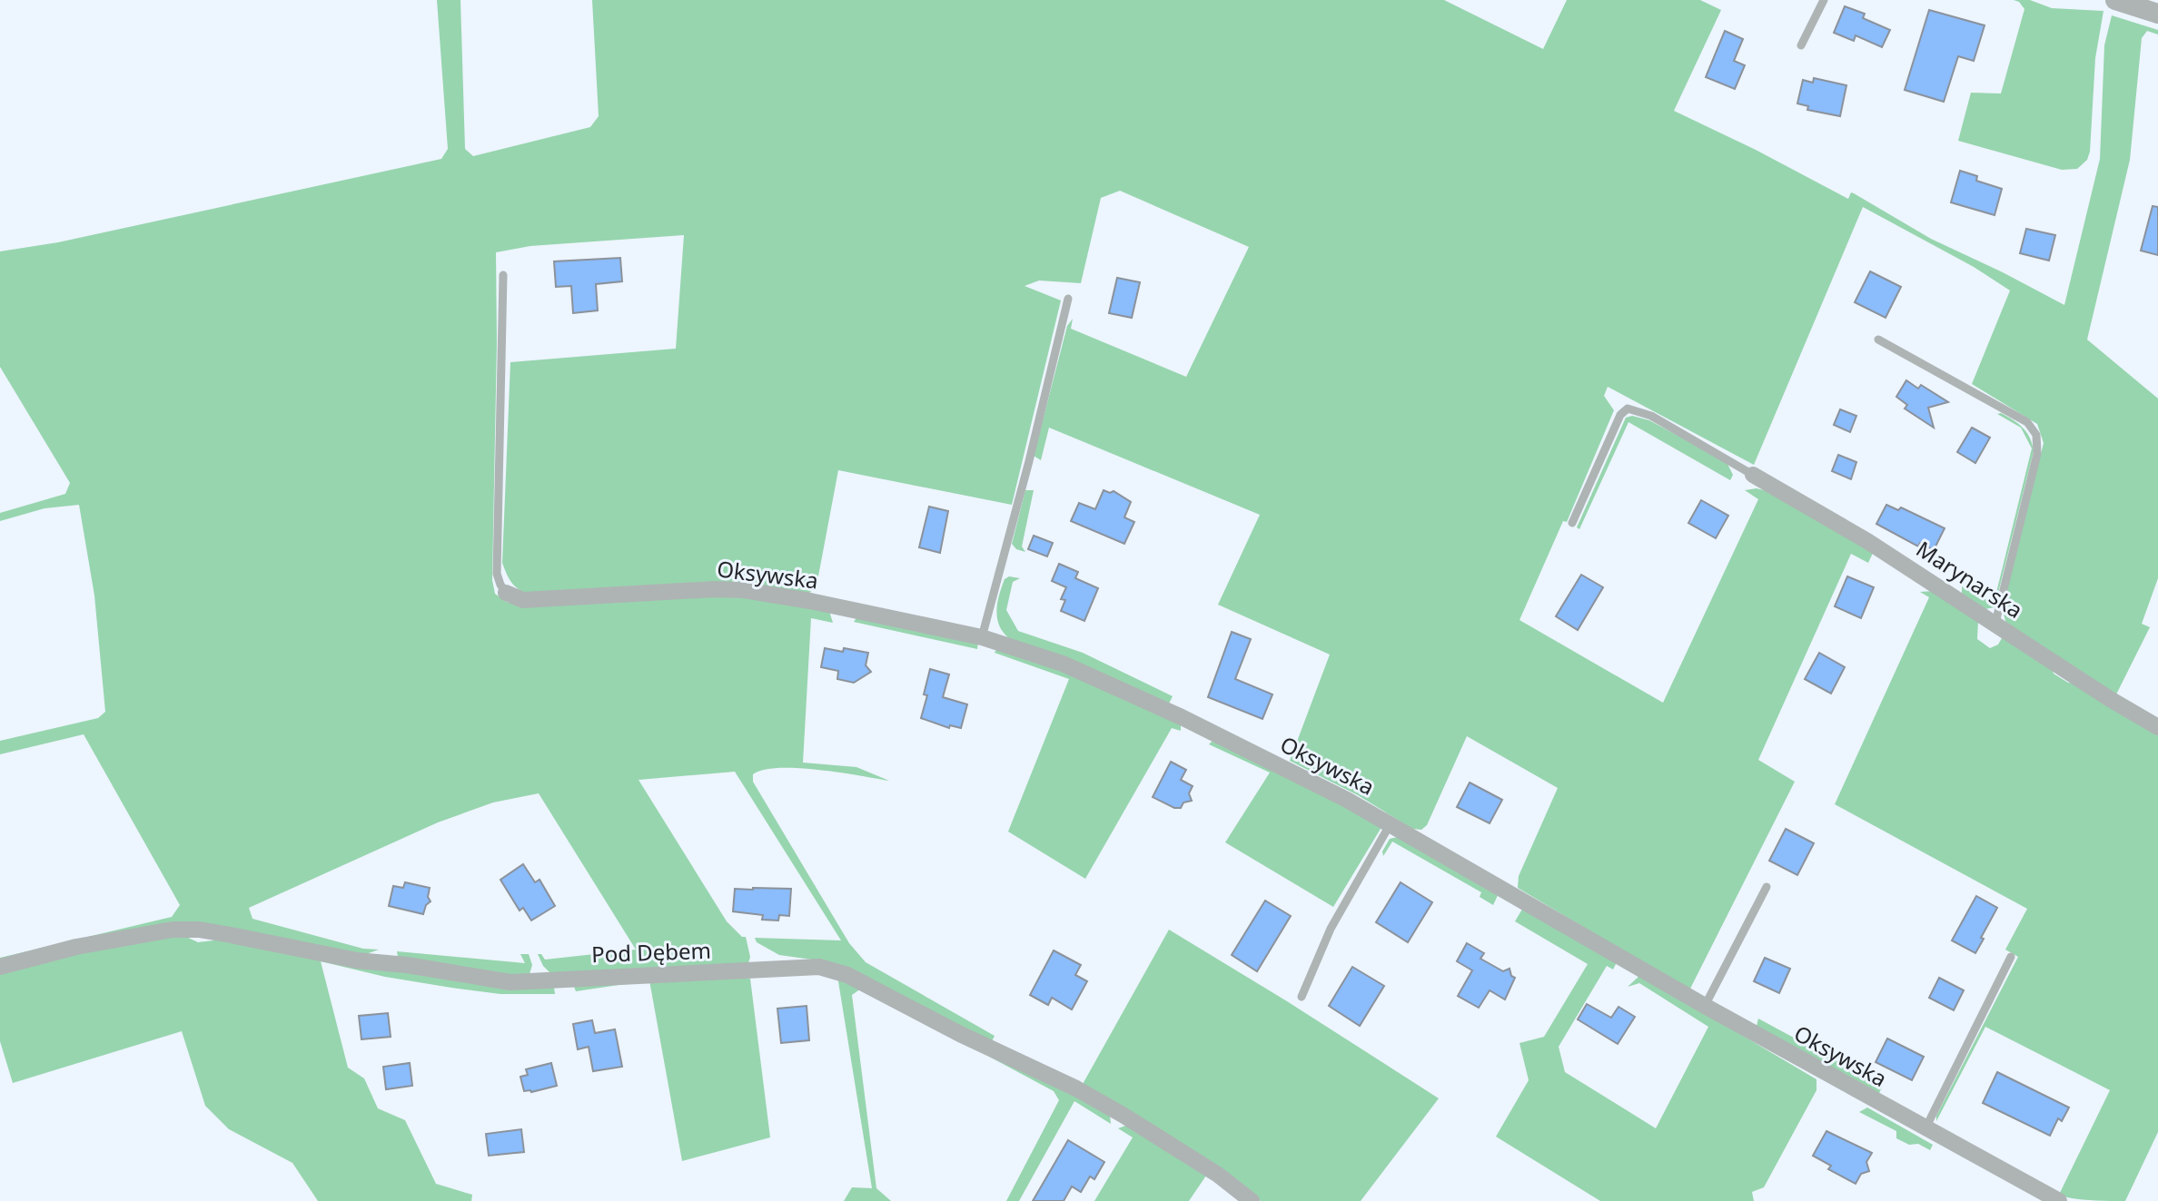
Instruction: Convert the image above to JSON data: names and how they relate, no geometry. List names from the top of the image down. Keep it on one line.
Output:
{"streets":{"street":["Oksywska","Marynarska","Pod Dębem"]}}
